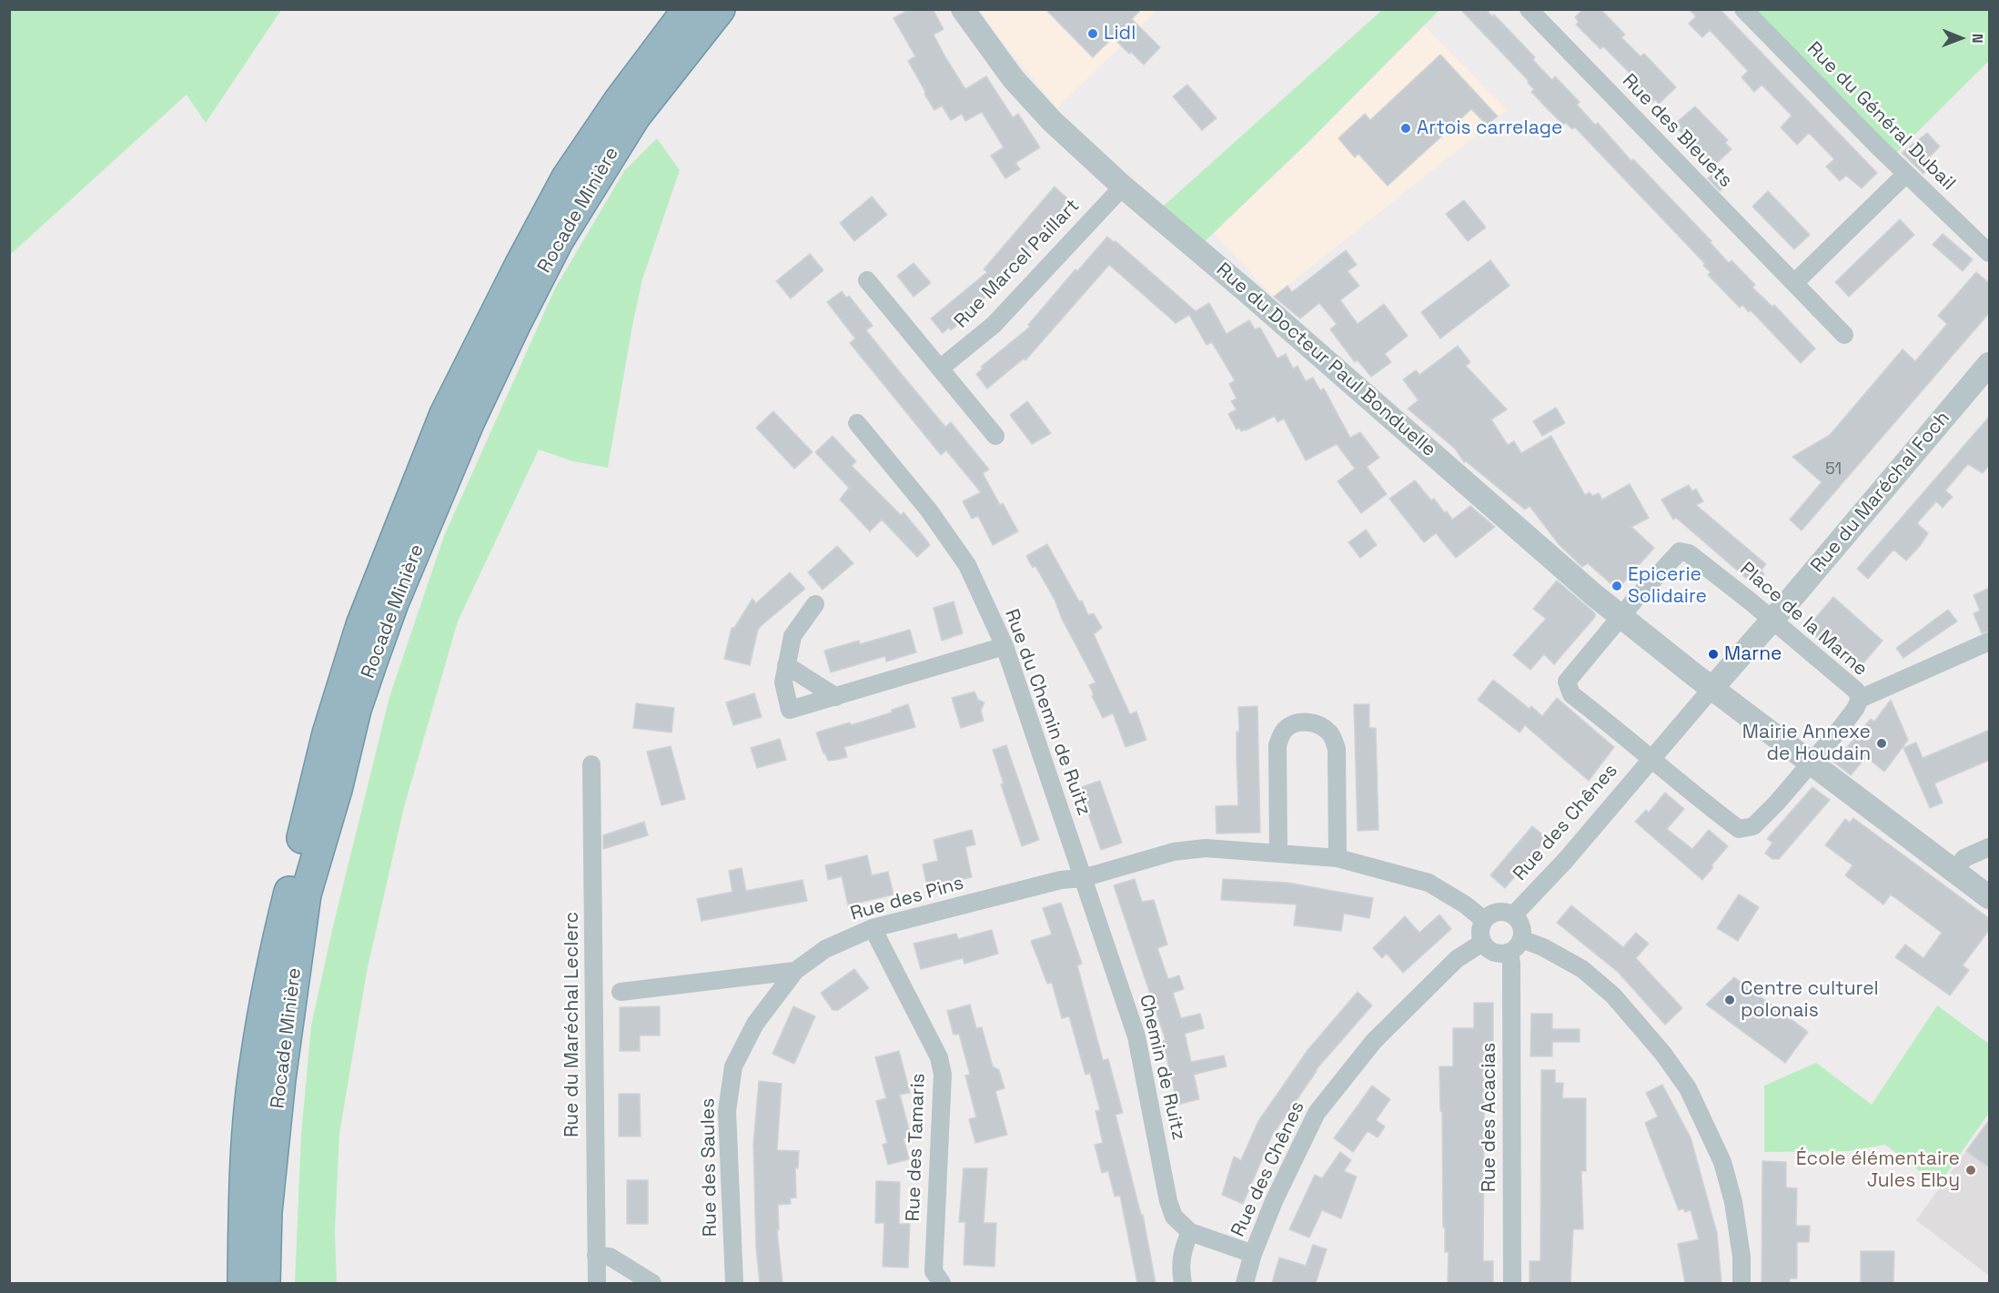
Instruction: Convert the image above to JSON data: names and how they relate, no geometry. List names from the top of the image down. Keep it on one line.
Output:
{"streets":{"highway":["Rocade Minière"],"street":["Rue du Général Dubail","Rue des Bleuets","Rue Marcel Paillart","Rue du Docteur Paul Bonduelle","Rue du Maréchal Foch","Place de la Marne","Rue du Chemin de Ruitz","Rue des Chênes","Rue des Pins","Rue du Maréchal Leclerc","Chemin de Ruitz","Rue des Acacias","Rue des Tamaris","Rue des Saules"]},"crossings":[["Rue Marcel Paillart","Rue du Docteur Paul Bonduelle"],["Rue du Docteur Paul Bonduelle","Rue du Maréchal Foch"],["Rue du Docteur Paul Bonduelle","Place de la Marne"],["Rue du Docteur Paul Bonduelle","Rue des Chênes"],["Rue du Maréchal Foch","Place de la Marne"],["Rue du Maréchal Foch","Rue des Chênes"],["Place de la Marne","Rue des Chênes"],["Rue du Chemin de Ruitz","Rue des Pins"],["Rue du Chemin de Ruitz","Chemin de Ruitz"],["Rue des Chênes","Rue des Pins"],["Rue des Chênes","Chemin de Ruitz"],["Rue des Chênes","Rue des Acacias"],["Rue des Pins","Chemin de Ruitz"],["Rue des Pins","Rue des Acacias"],["Rue des Pins","Rue des Tamaris"],["Rue des Pins","Rue des Saules"]],"places":["Lidl","Artois carrelage","Epicerie Solidaire","Marne","Mairie Annexe de Houdain","Centre culturel polonais","École élémentaire Jules Elby"],"house_numbers":["51"],"north":"right"}
